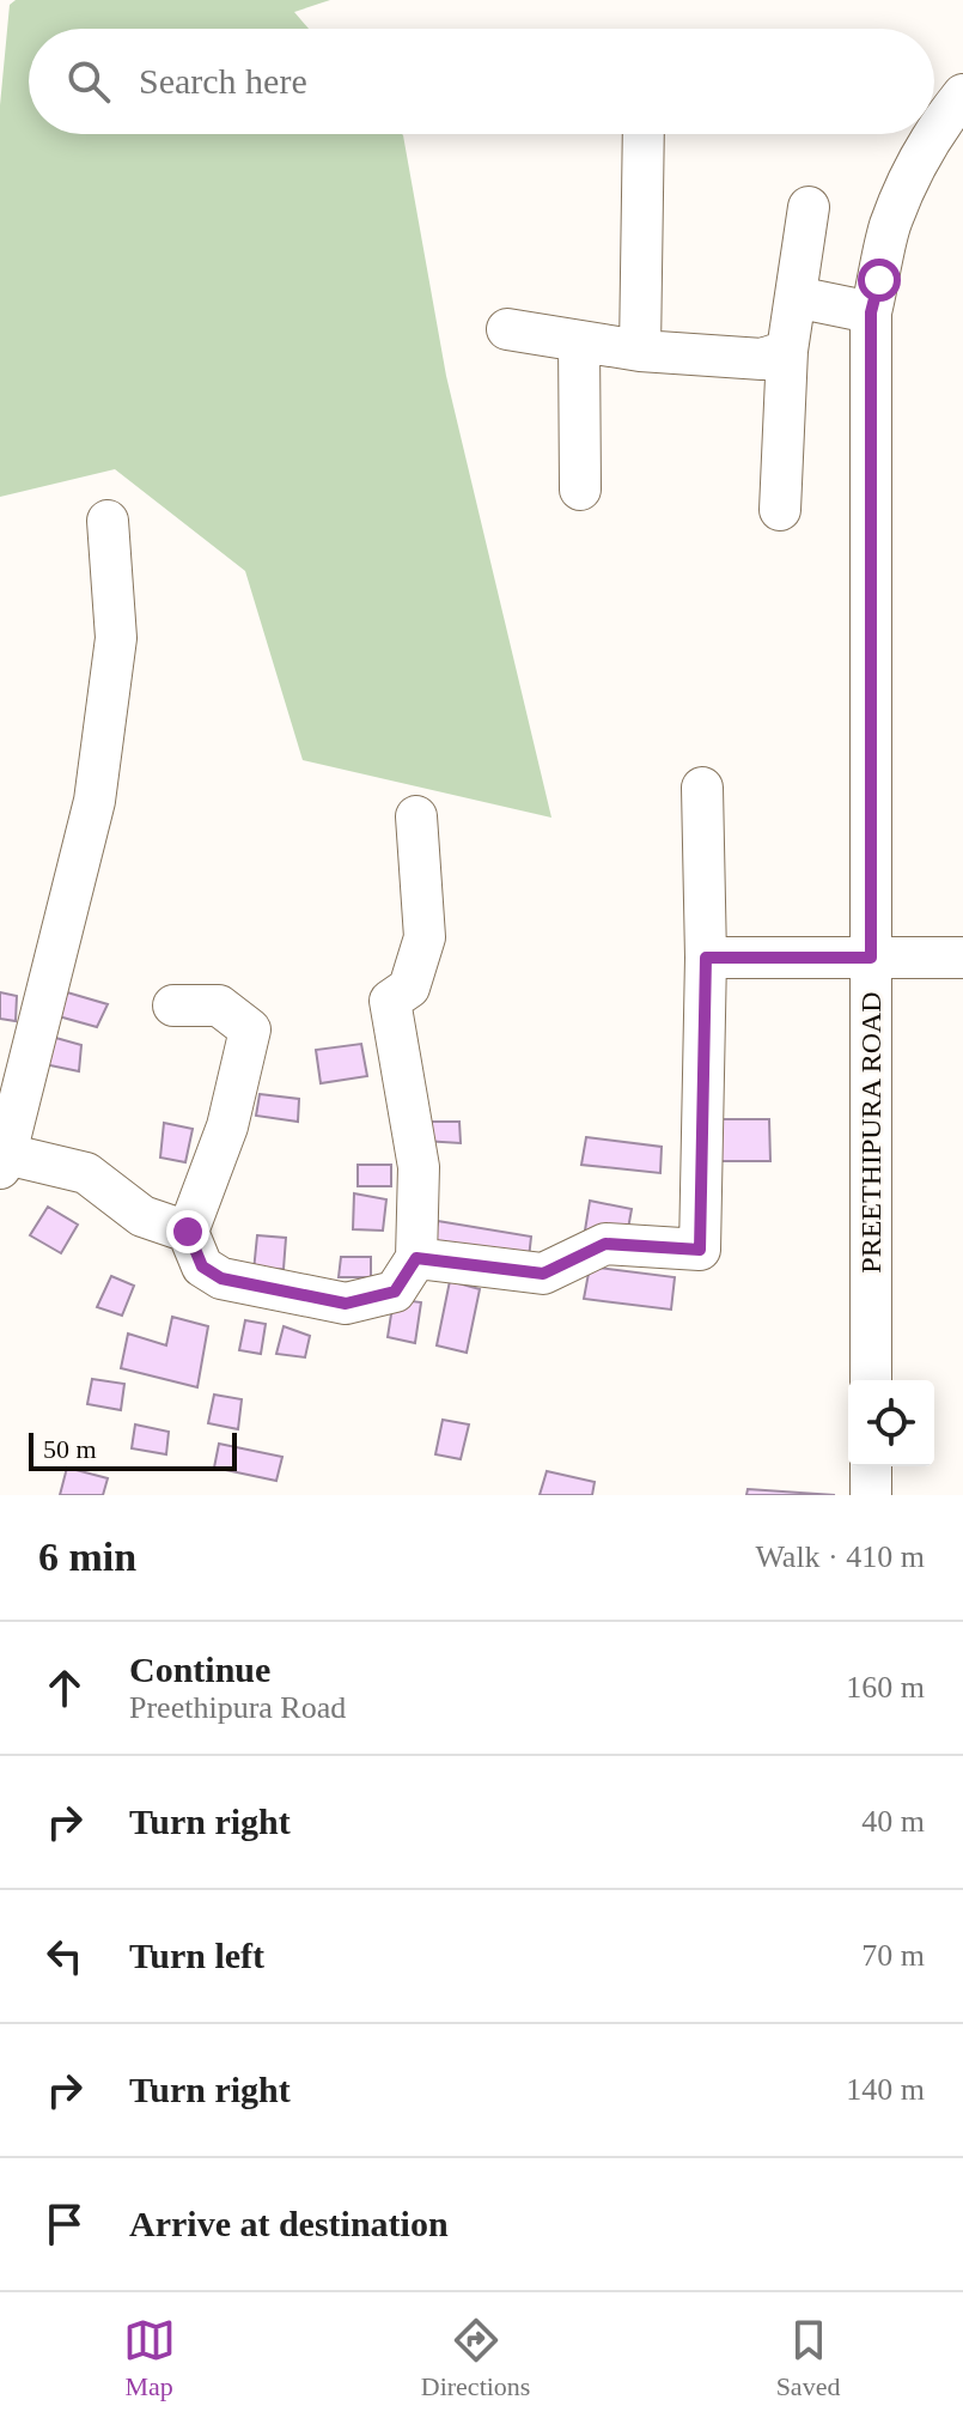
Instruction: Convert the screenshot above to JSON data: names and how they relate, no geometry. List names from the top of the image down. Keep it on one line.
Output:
{"streets":{"street":["PREETHIPURA ROAD"]},"scale_bar":"50 m","page":{"search":"Search here","scale":"50 m","heading":["6 min","Walk · 410 m"],"list":[["Continue","Preethipura Road","160 m"],["Turn right","40 m"],["Turn left","70 m"],["Turn right","140 m"],"Arrive at destination"],"nav":["Map","Directions","Saved"]}}
